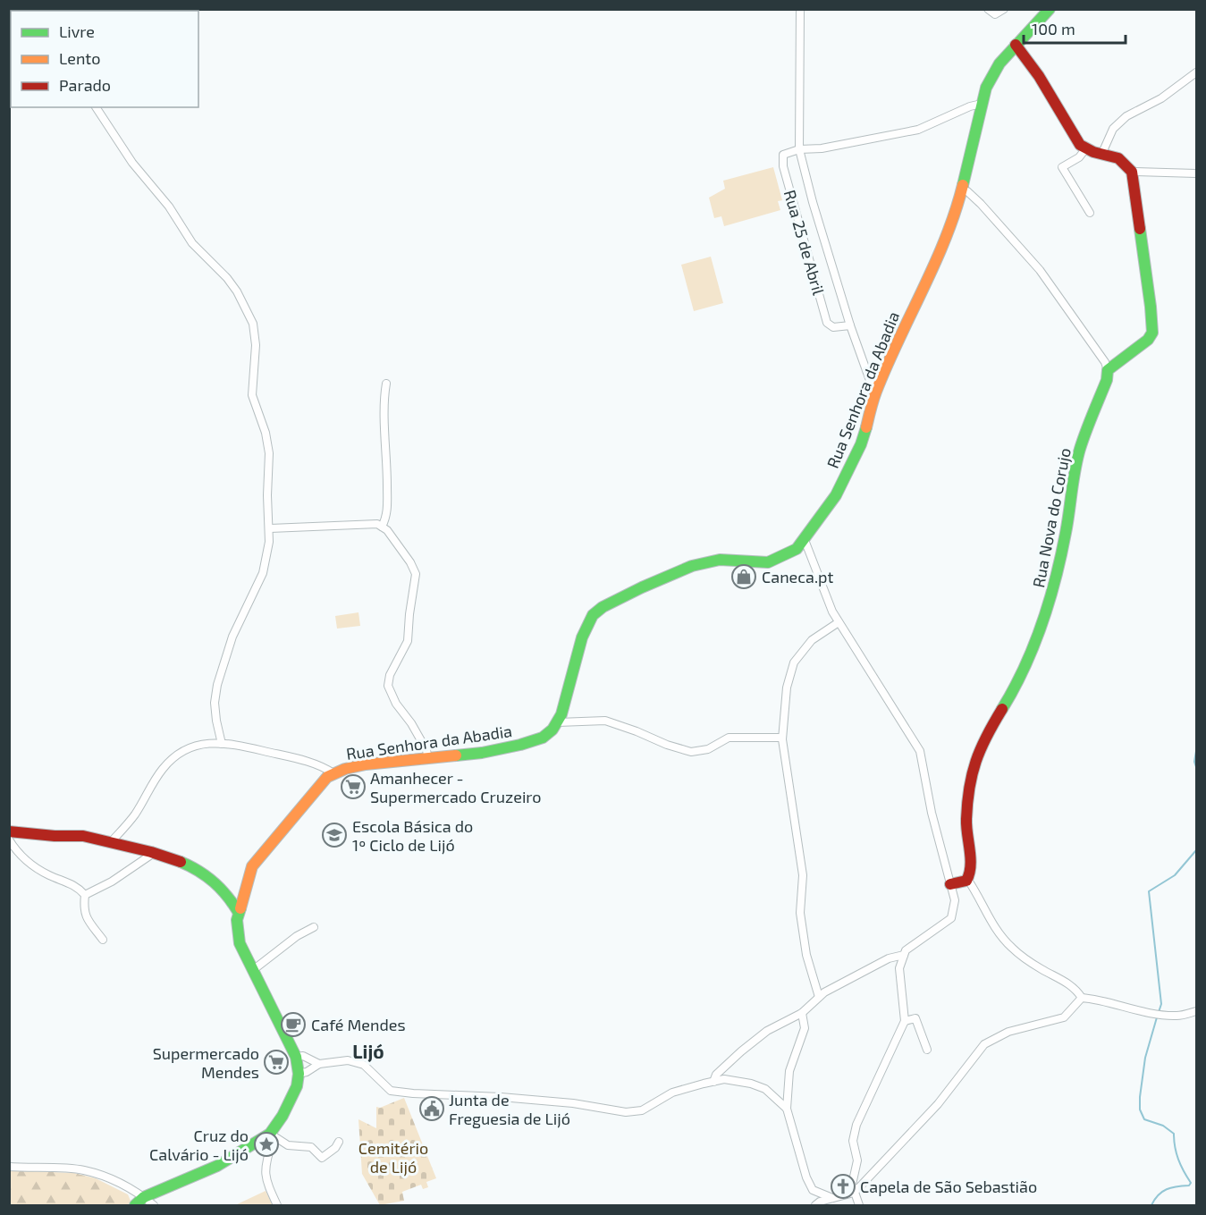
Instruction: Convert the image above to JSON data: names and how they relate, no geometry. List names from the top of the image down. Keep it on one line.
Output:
{"streets":{"main road":["Rua Senhora da Abadia","Rua Nova do Corujo"],"street":["Rua 25 de Abril"]},"crossings":[["Rua 25 de Abril","Rua Senhora da Abadia"]],"districts":["Lijó"],"parks":["Cemitério de Lijó"],"places":{"shop":["Caneca.pt"],"supermarket":["Amanhecer - Supermercado Cruzeiro","Supermercado Mendes"],"school or university":["Escola Básica do 1º Ciclo de Lijó"],"cafe":["Café Mendes"],"public building":["Junta de Freguesia de Lijó"],"place":["Cruz do Calvário - Lijó"],"church":["Capela de São Sebastião"]},"legend":["Livre","Lento","Parado"],"scale_bar":"100 m"}
